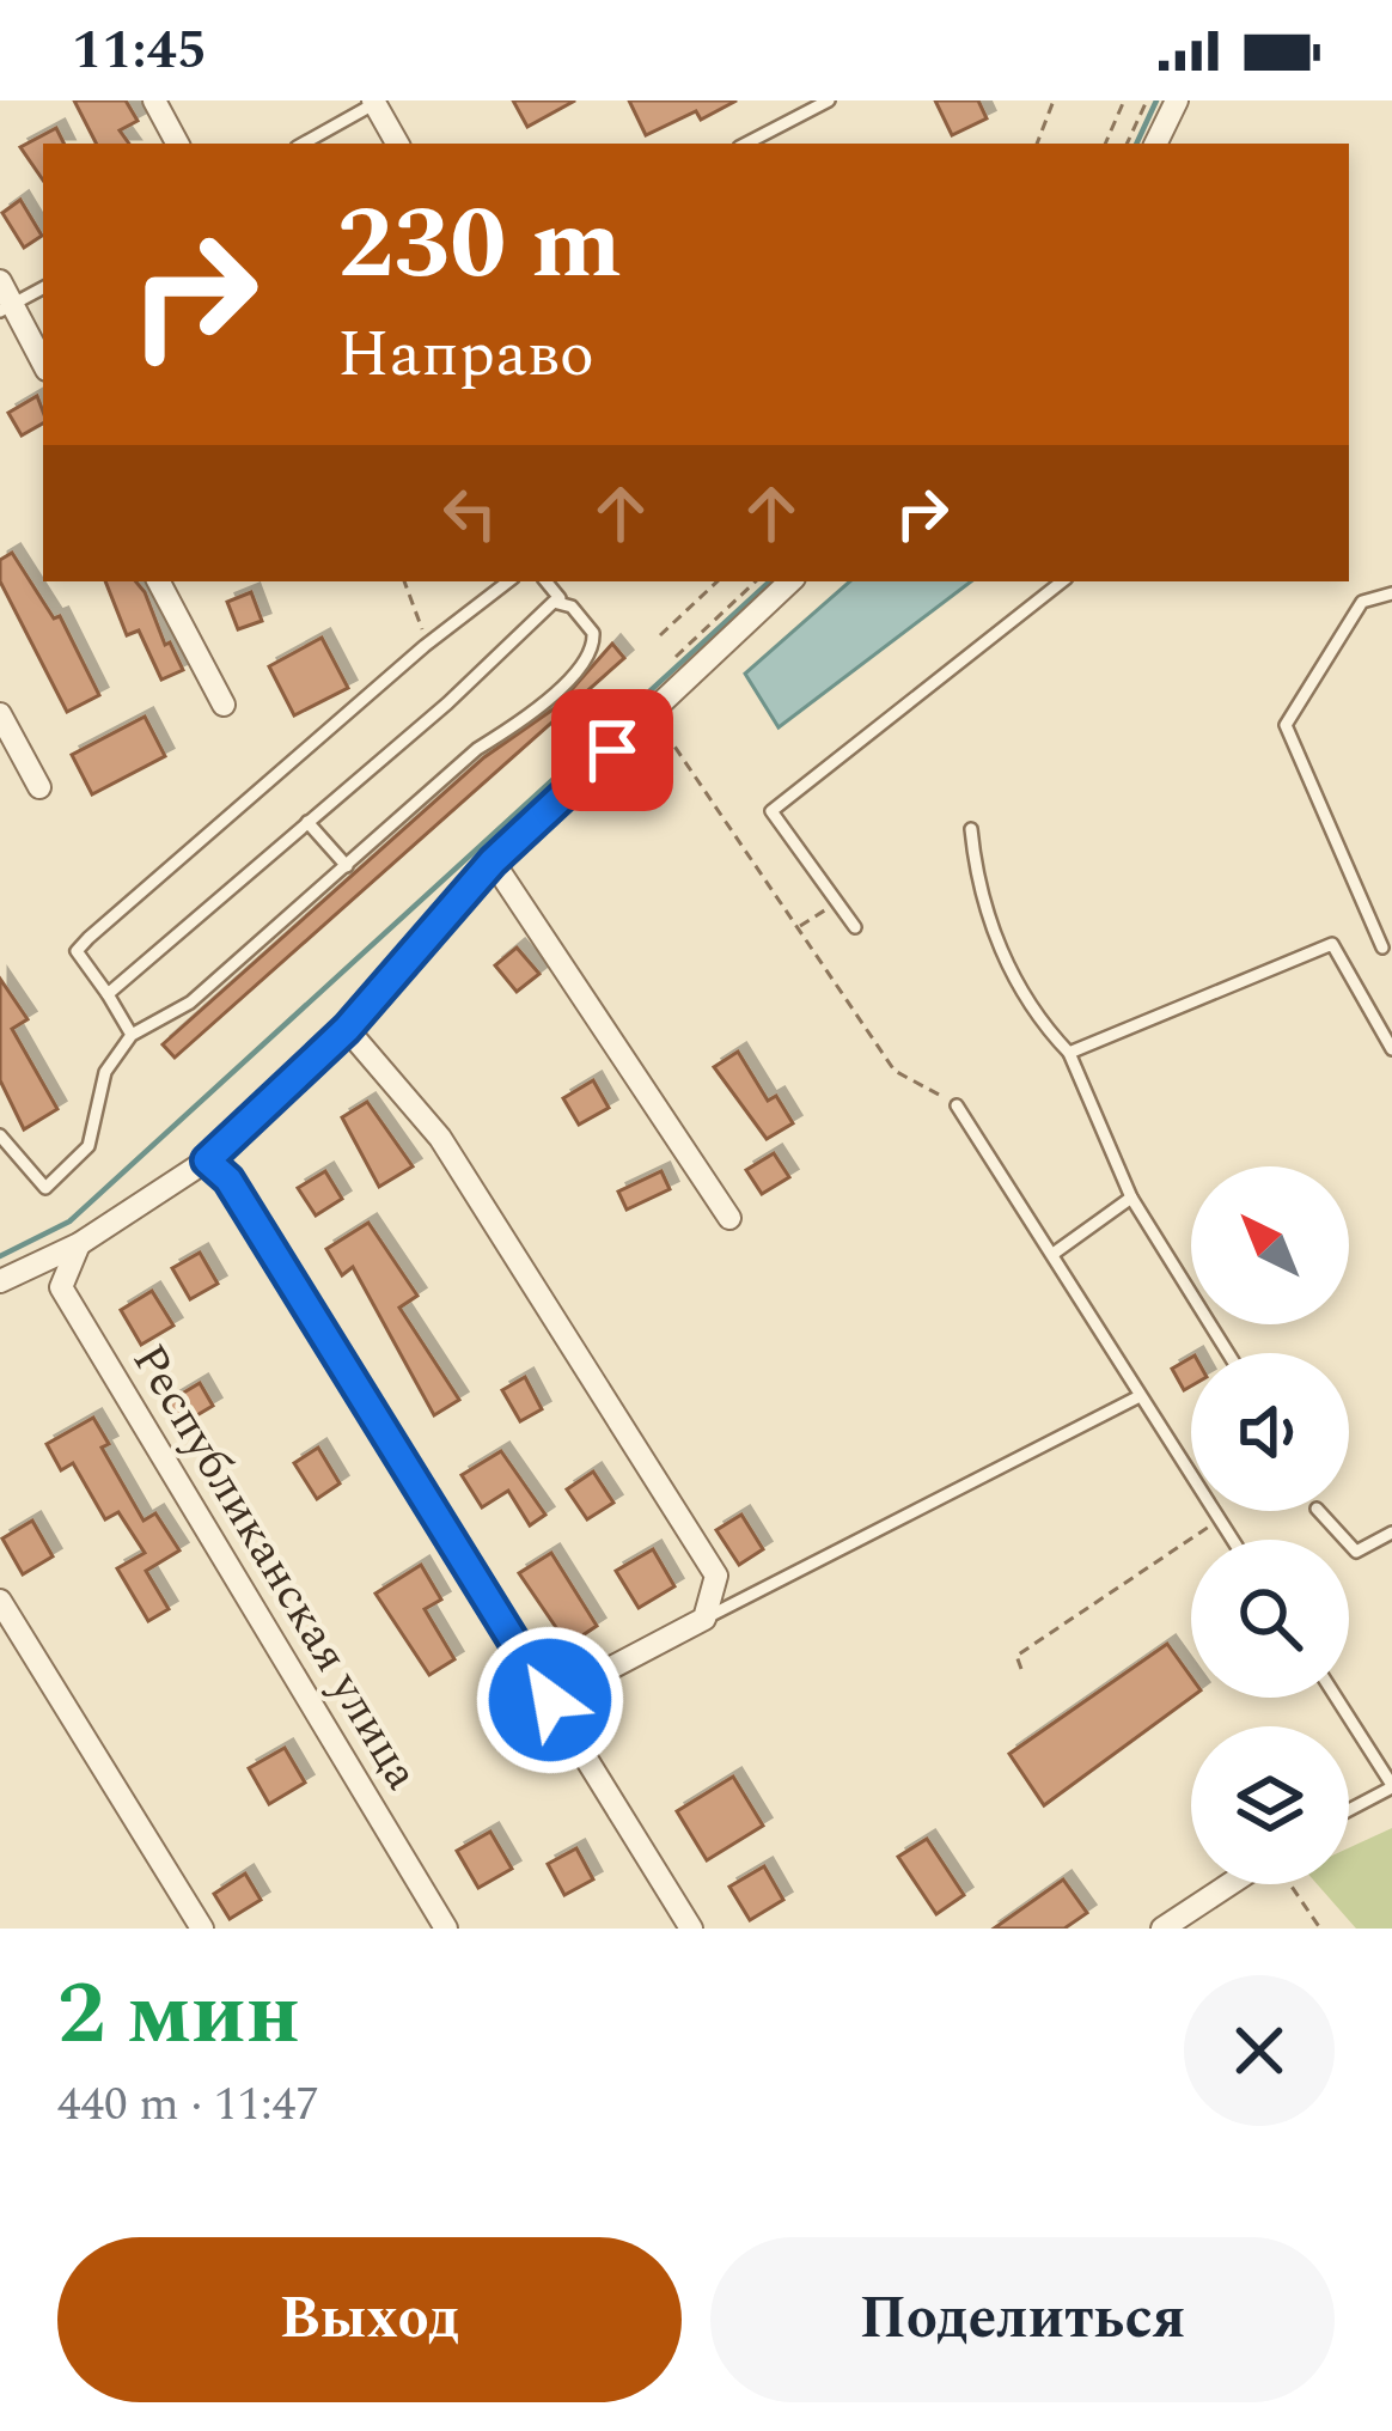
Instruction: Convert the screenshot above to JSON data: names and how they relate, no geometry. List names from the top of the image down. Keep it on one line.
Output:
{"streets":{"street":["Республиканская улица"]},"north":"top left","page":{"status":"11:45","turn":["230 m","Направо"],"heading":["2 мин","440 m · 11:47"],"buttons":["Выход","Поделиться"]}}
